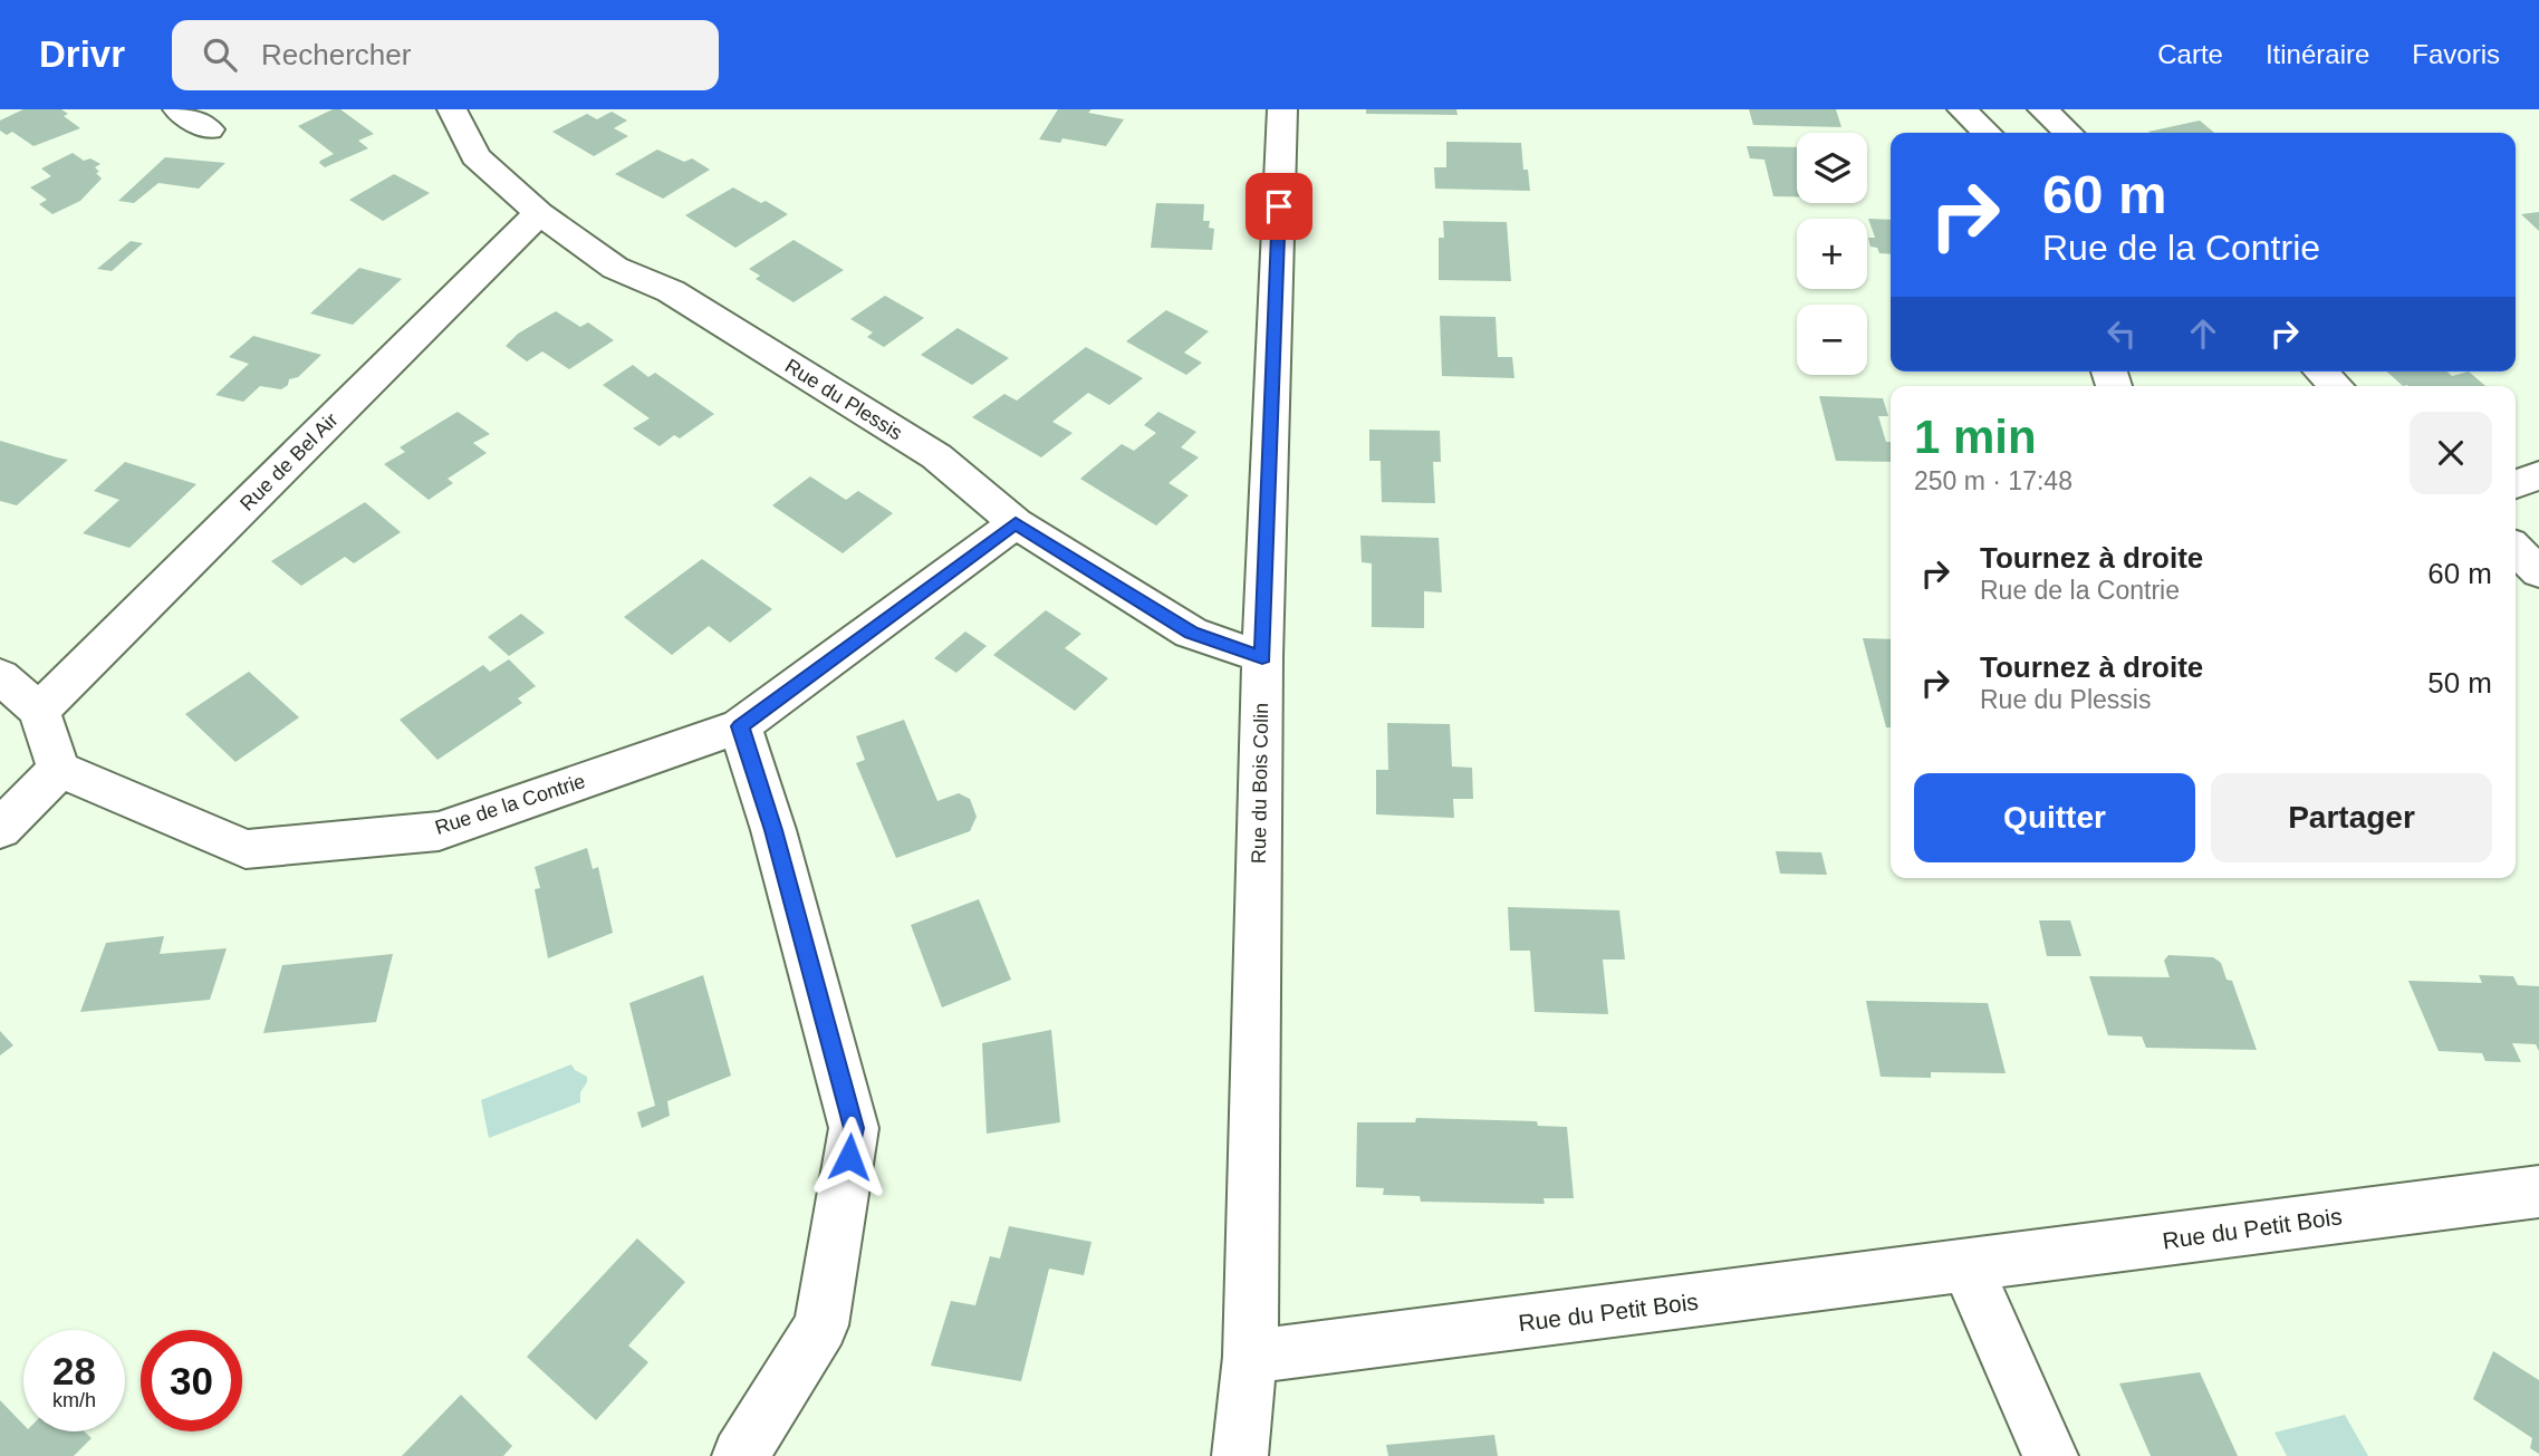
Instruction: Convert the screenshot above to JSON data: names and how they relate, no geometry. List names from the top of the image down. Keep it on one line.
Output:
{"streets":{"street":["Rue du Plessis","Rue de Bel Air","Rue du Bois Colin","Rue de la Contrie","Rue du Petit Bois"]},"crossings":[["Rue du Plessis","Rue de Bel Air"],["Rue du Plessis","Rue du Bois Colin"],["Rue du Plessis","Rue de la Contrie"],["Rue du Bois Colin","Rue du Petit Bois"]],"page":{"header":"Drivr","search":"Rechercher","nav":["Carte","Itinéraire","Favoris"],"map_buttons":["+","−"],"turn":["60 m","Rue de la Contrie"],"heading":["1 min","250 m · 17:48"],"list":[{"name":"Tournez à droite","note":"Rue de la Contrie","value":"60 m"},{"name":"Tournez à droite","note":"Rue du Plessis","value":"50 m"}],"buttons":["Quitter","Partager"],"speed":"28 km/h","limit":"30"}}
